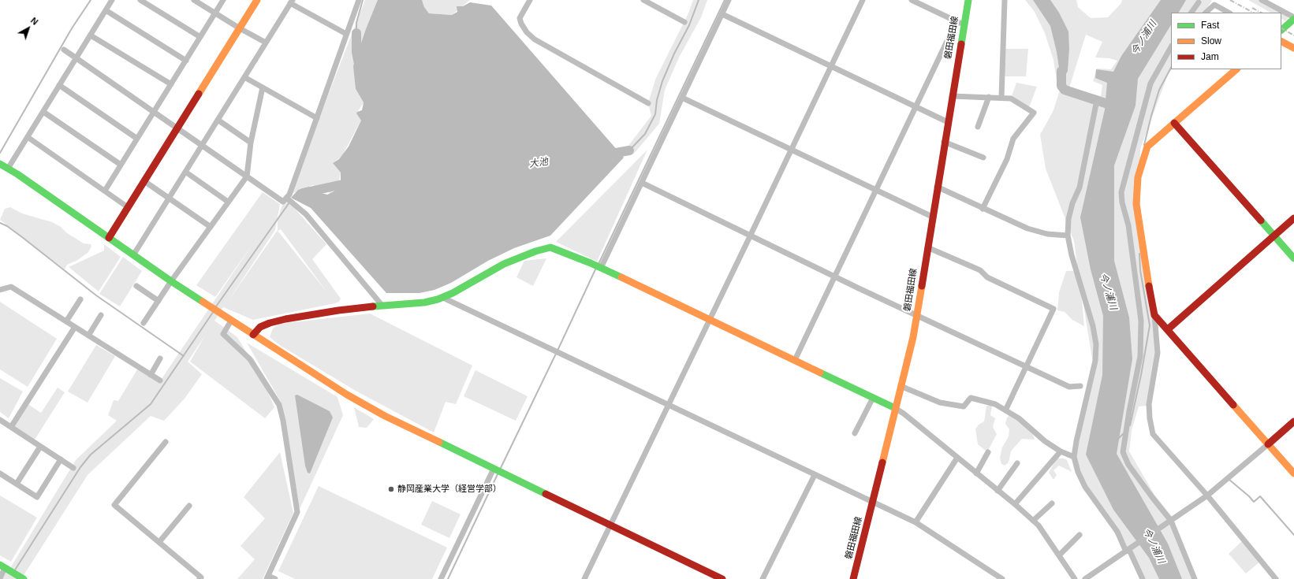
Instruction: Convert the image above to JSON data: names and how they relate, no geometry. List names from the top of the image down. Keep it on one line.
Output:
{"streets":{"street":["磐田福田線"]},"water":["今ノ浦川","大池"],"places":["静岡産業大学（経営学部）"],"legend":["Fast","Slow","Jam"],"north":"top right"}
